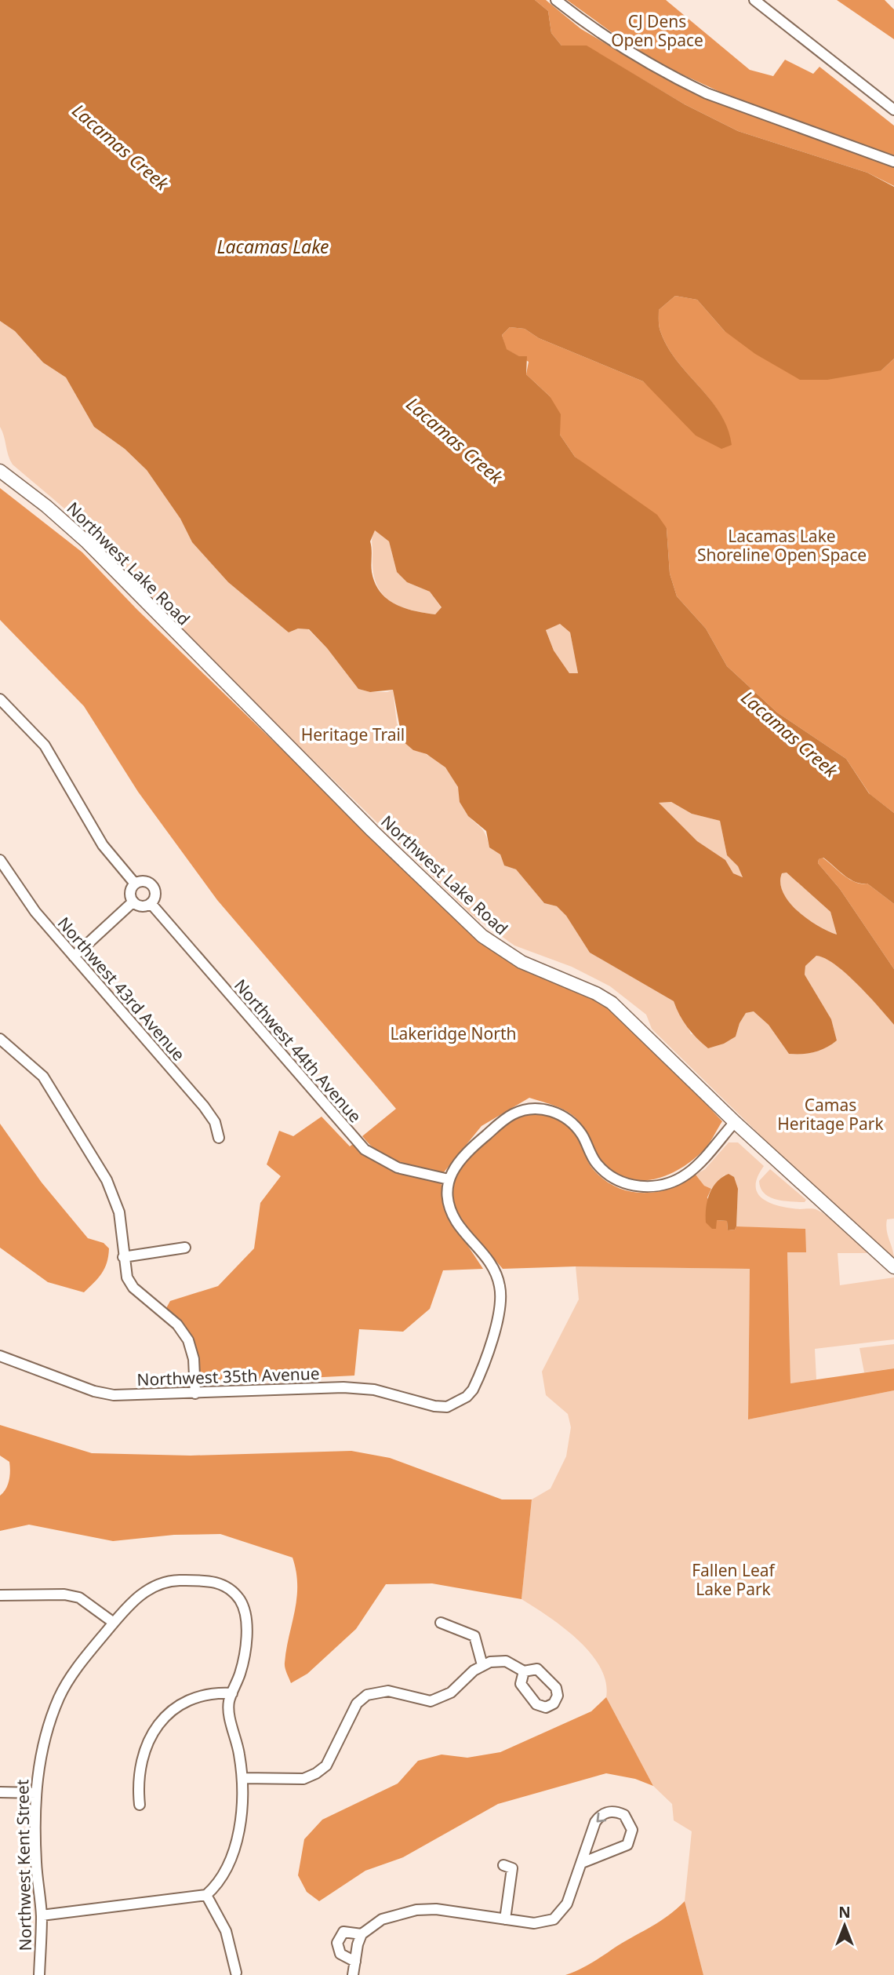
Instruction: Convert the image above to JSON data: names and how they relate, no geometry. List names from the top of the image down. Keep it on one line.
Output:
{"streets":{"main road":["Northwest Lake Road"],"street":["Northwest 43rd Avenue","Northwest 44th Avenue","Northwest 35th Avenue","Northwest Kent Street"]},"crossings":[["Northwest 44th Avenue","Northwest 35th Avenue"]],"water":["Lacamas Creek","Lacamas Lake"],"parks":["CJ Dens Open Space","Lacamas Lake Shoreline Open Space","Heritage Trail","Lakeridge North","Camas Heritage Park","Fallen Leaf Lake Park"],"north":"top"}
